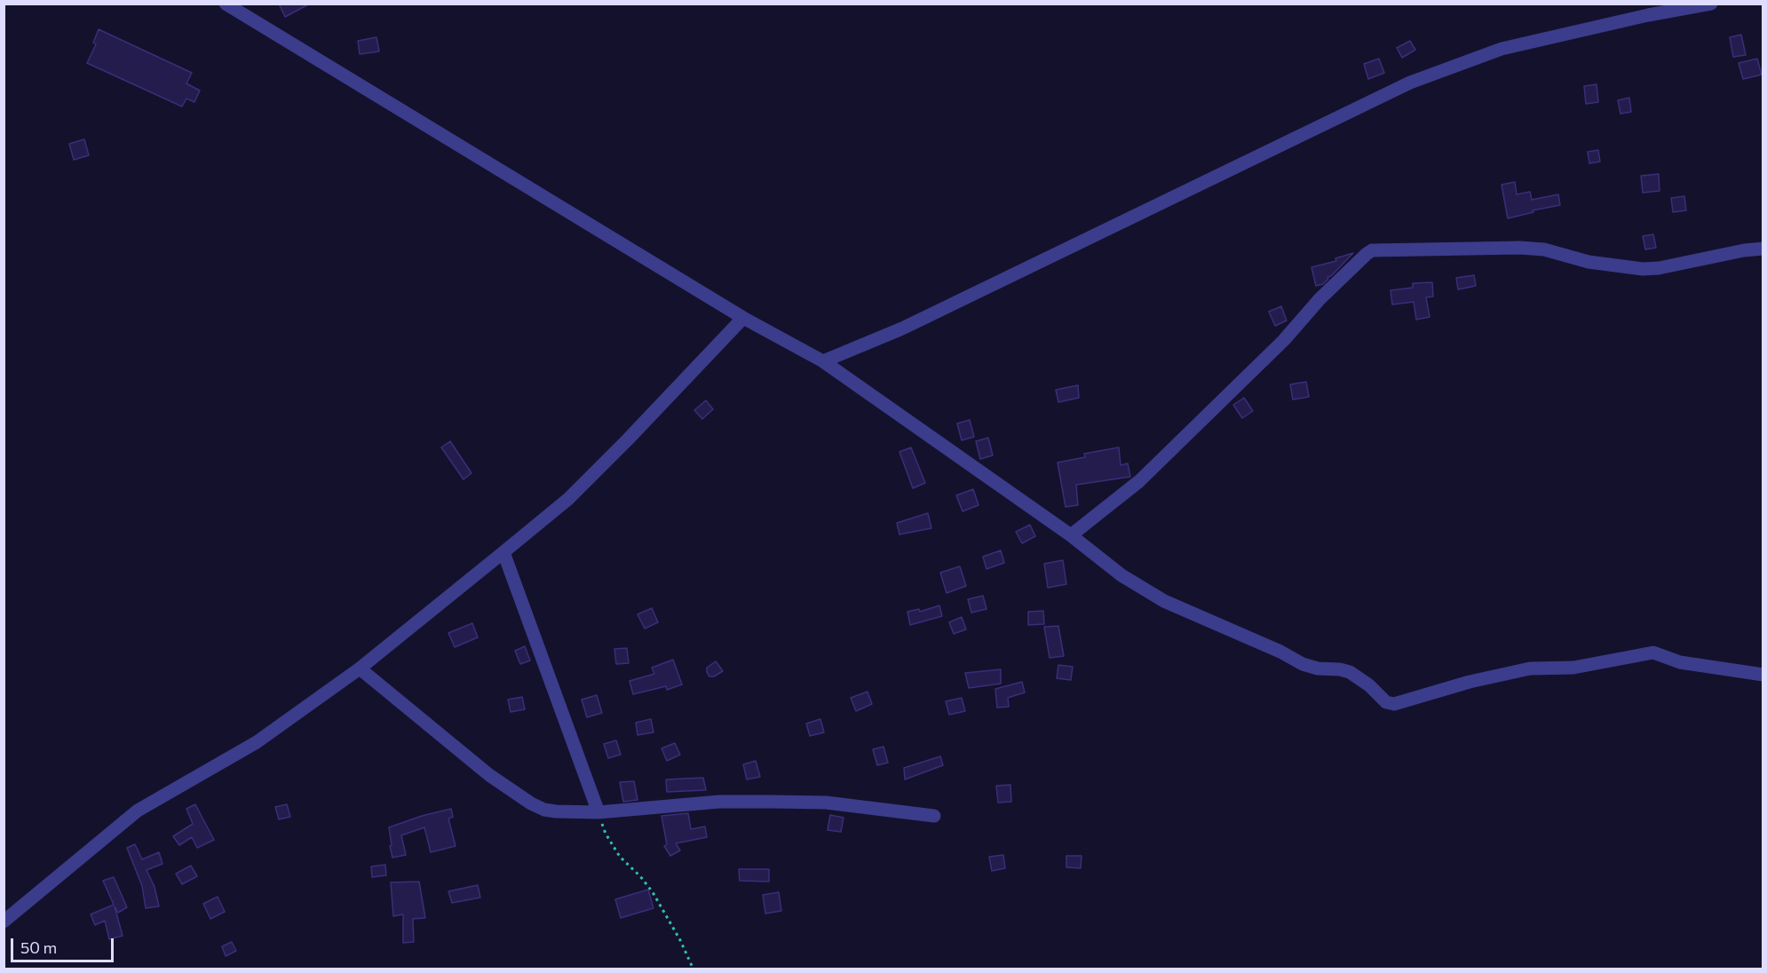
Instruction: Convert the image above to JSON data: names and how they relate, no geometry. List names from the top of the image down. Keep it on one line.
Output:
{"scale_bar":"50 m"}
